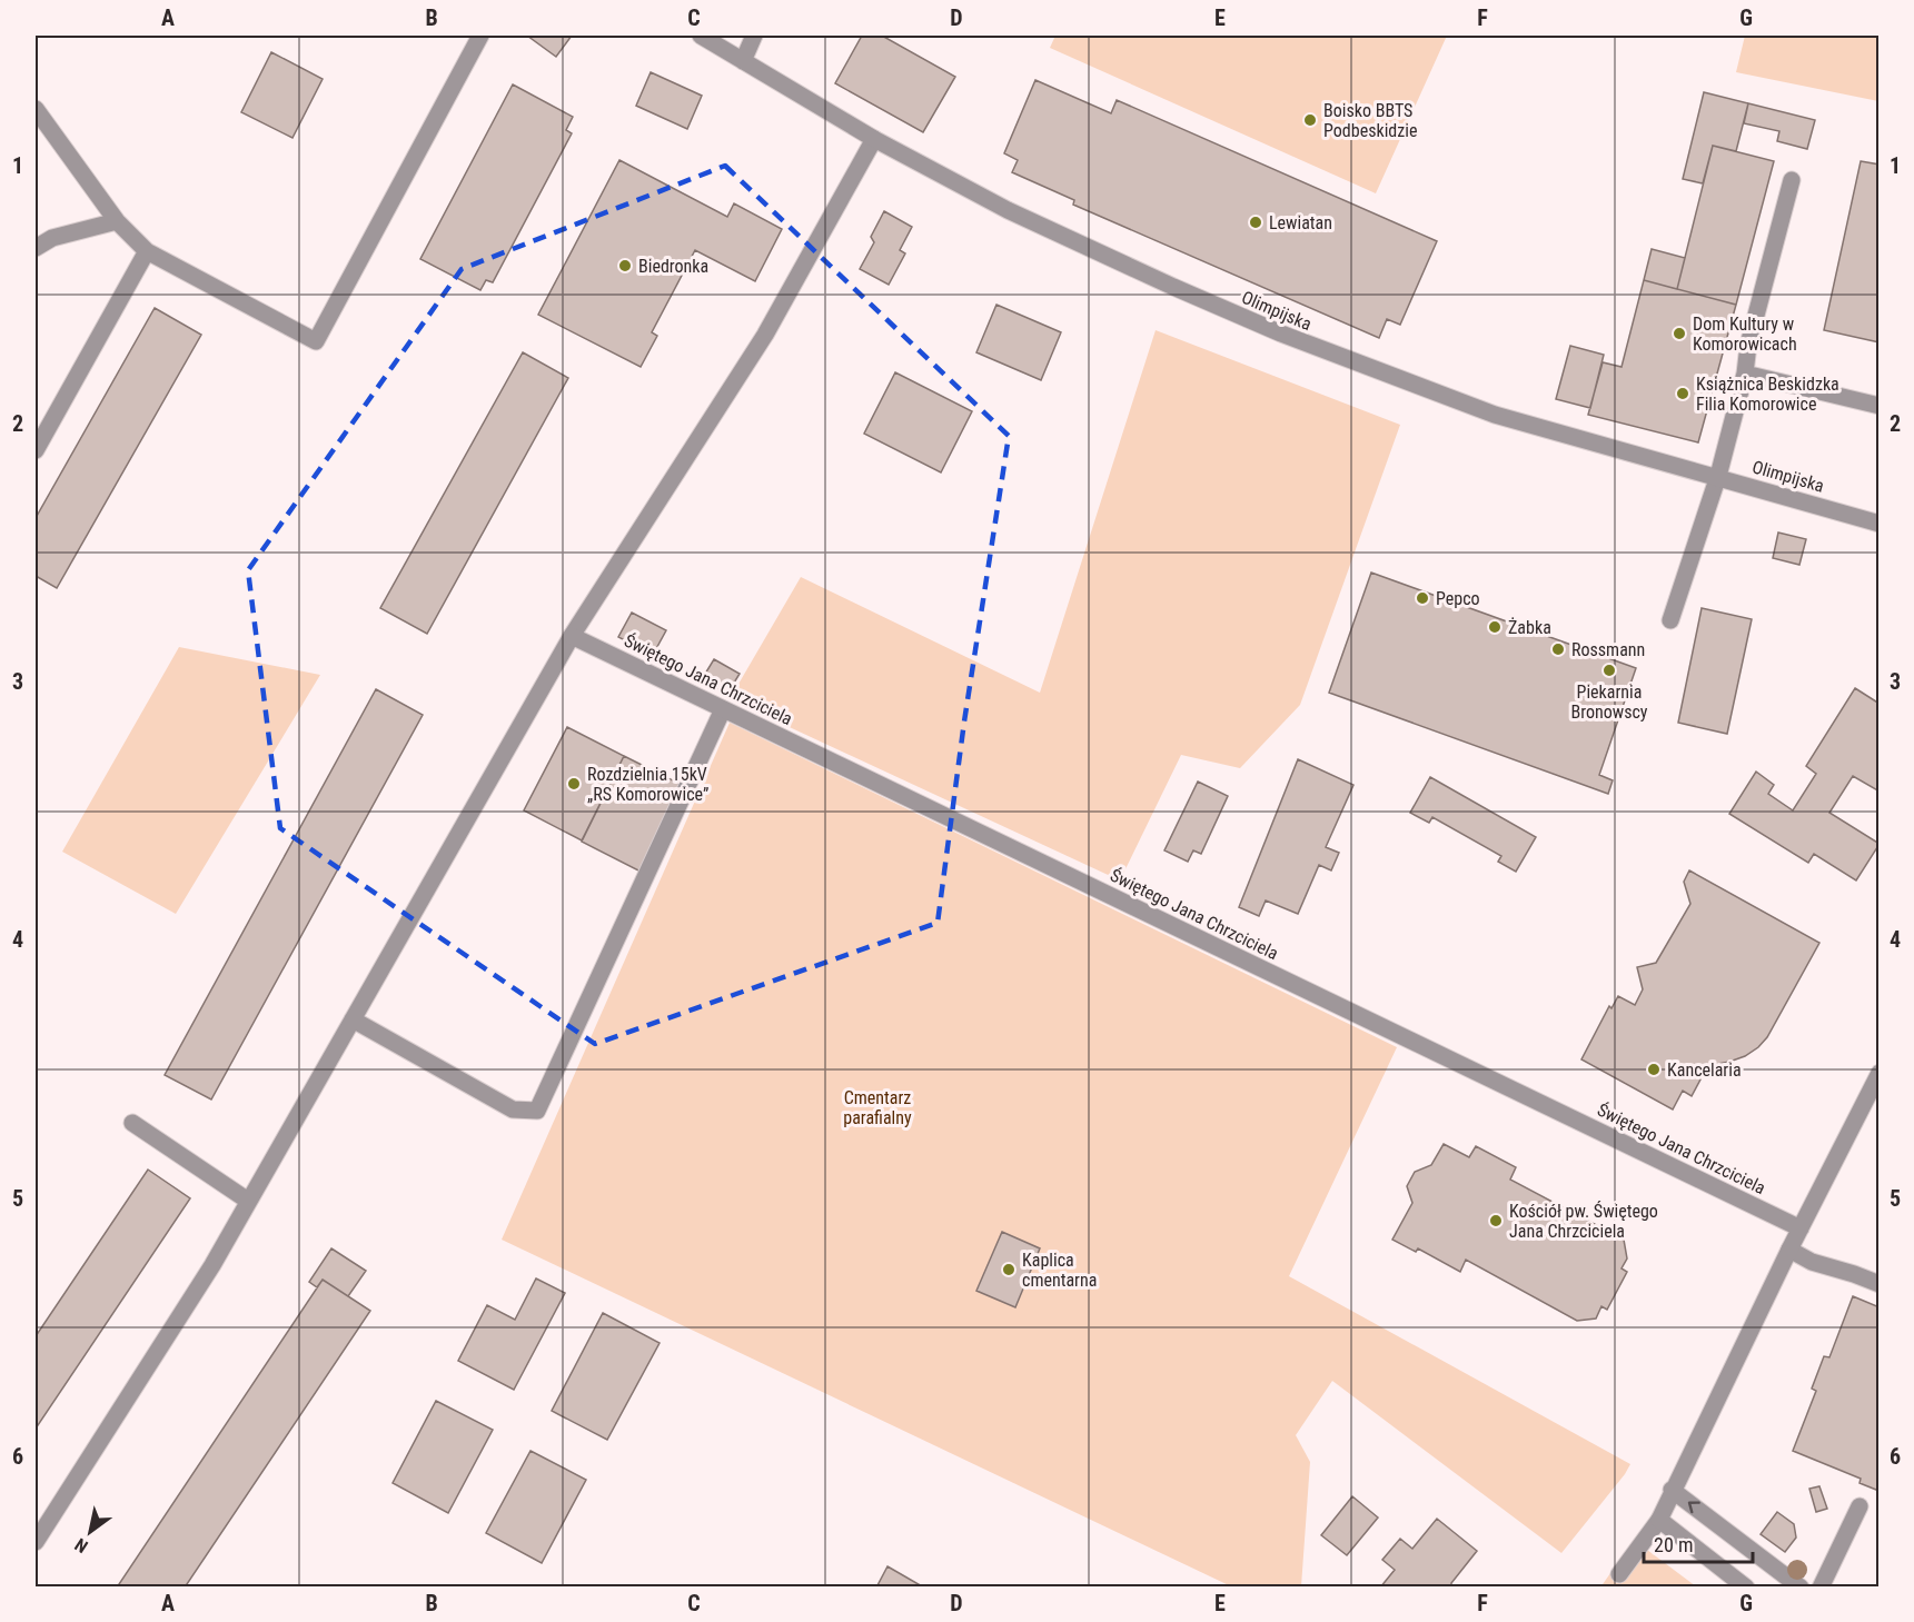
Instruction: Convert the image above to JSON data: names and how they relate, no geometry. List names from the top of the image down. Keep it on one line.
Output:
{"streets":{"street":["Olimpijska","Świętego Jana Chrzciciela"]},"parks":["Cmentarz parafialny"],"places":["Boisko BBTS Podbeskidzie","Lewiatan","Biedronka","Dom Kultury w Komorowicach","Książnica Beskidzka Filia Komorowice","Pepco","Żabka","Rossmann","Piekarnia Bronowscy","Rozdzielnia 15kV „RS Komorowice”","Kancelaria","Kościół pw. Świętego Jana Chrzciciela","Kaplica cmentarna"],"scale_bar":"20 m","north":"bottom left","grid":{"columns":["A","B","C","D","E","F","G"],"rows":["1","2","3","4","5","6"]}}
